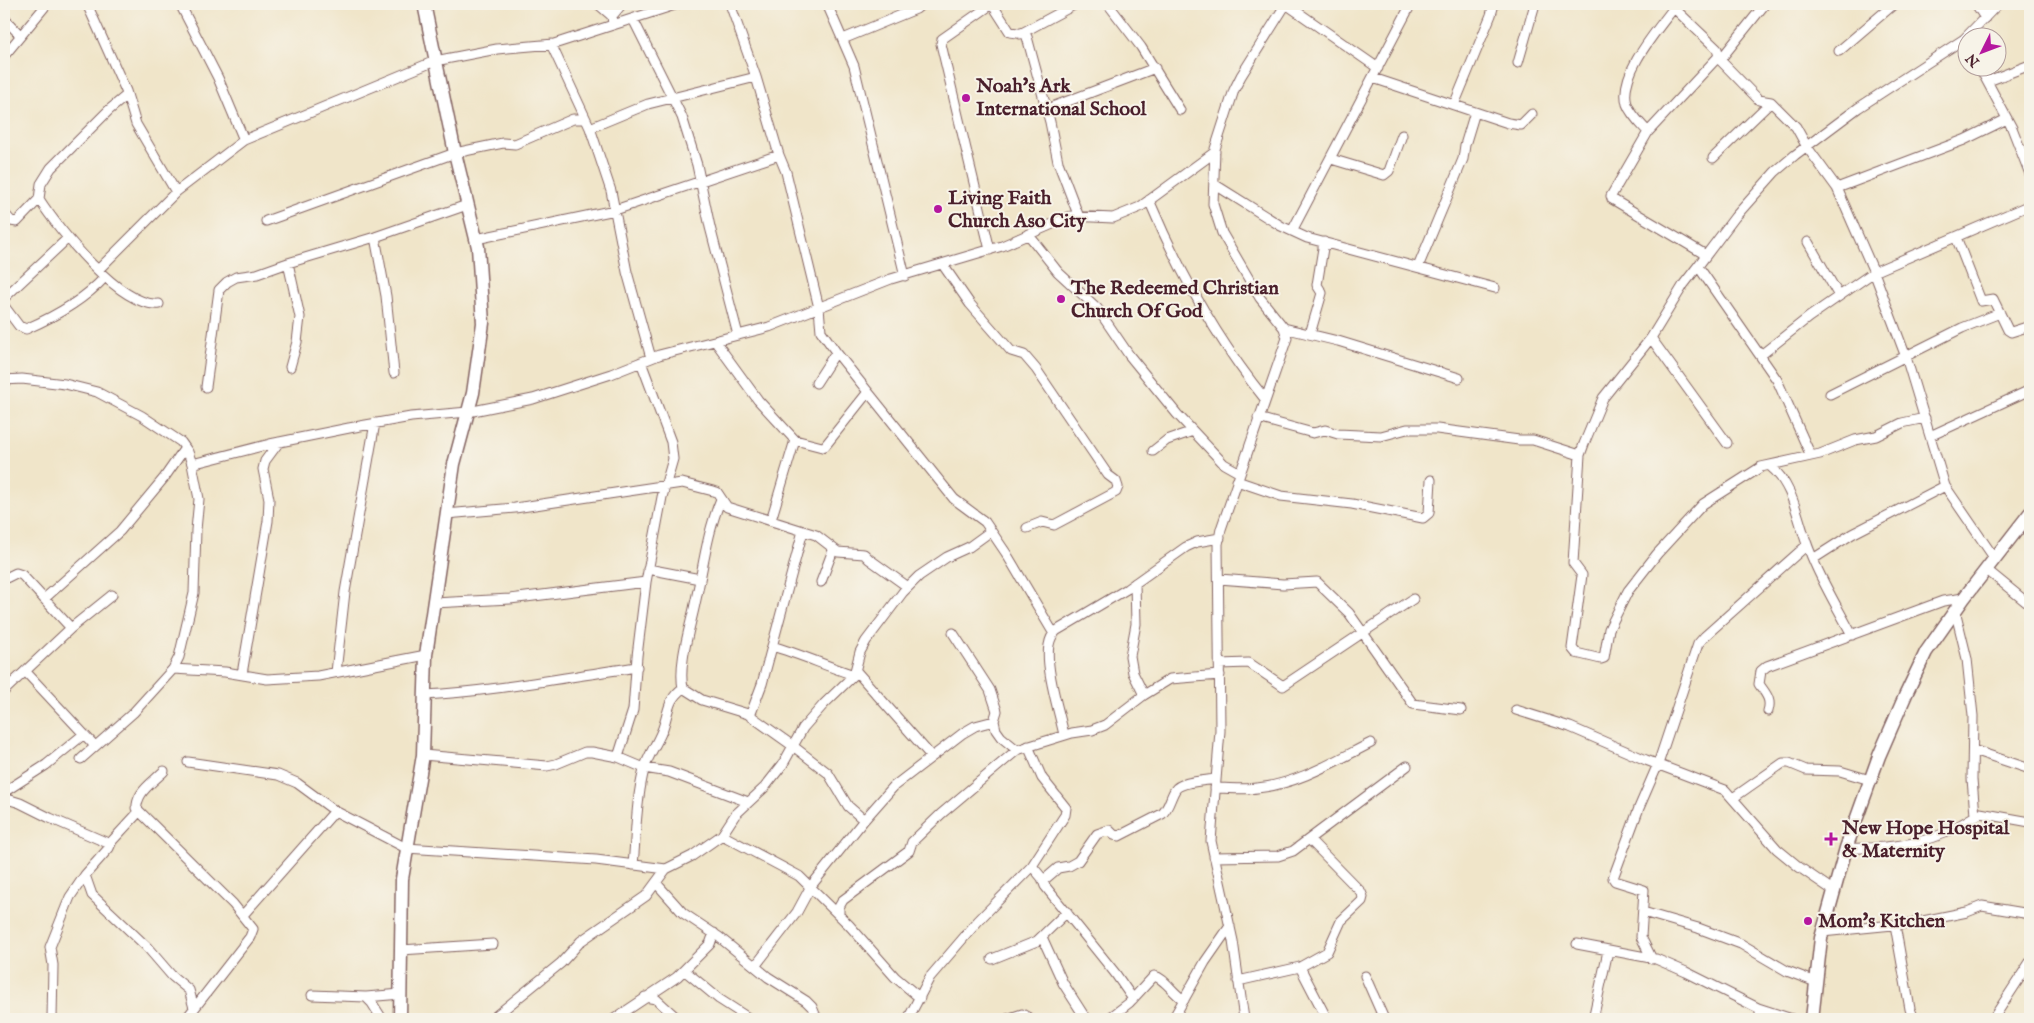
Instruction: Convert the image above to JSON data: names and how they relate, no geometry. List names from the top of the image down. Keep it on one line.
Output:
{"places":{"other":["Noah's Ark International School","Living Faith Church Aso City","The Redeemed Christian Church Of God","Mom's Kitchen"],"health":["New Hope Hospital & Maternity"]},"north":"bottom left"}
